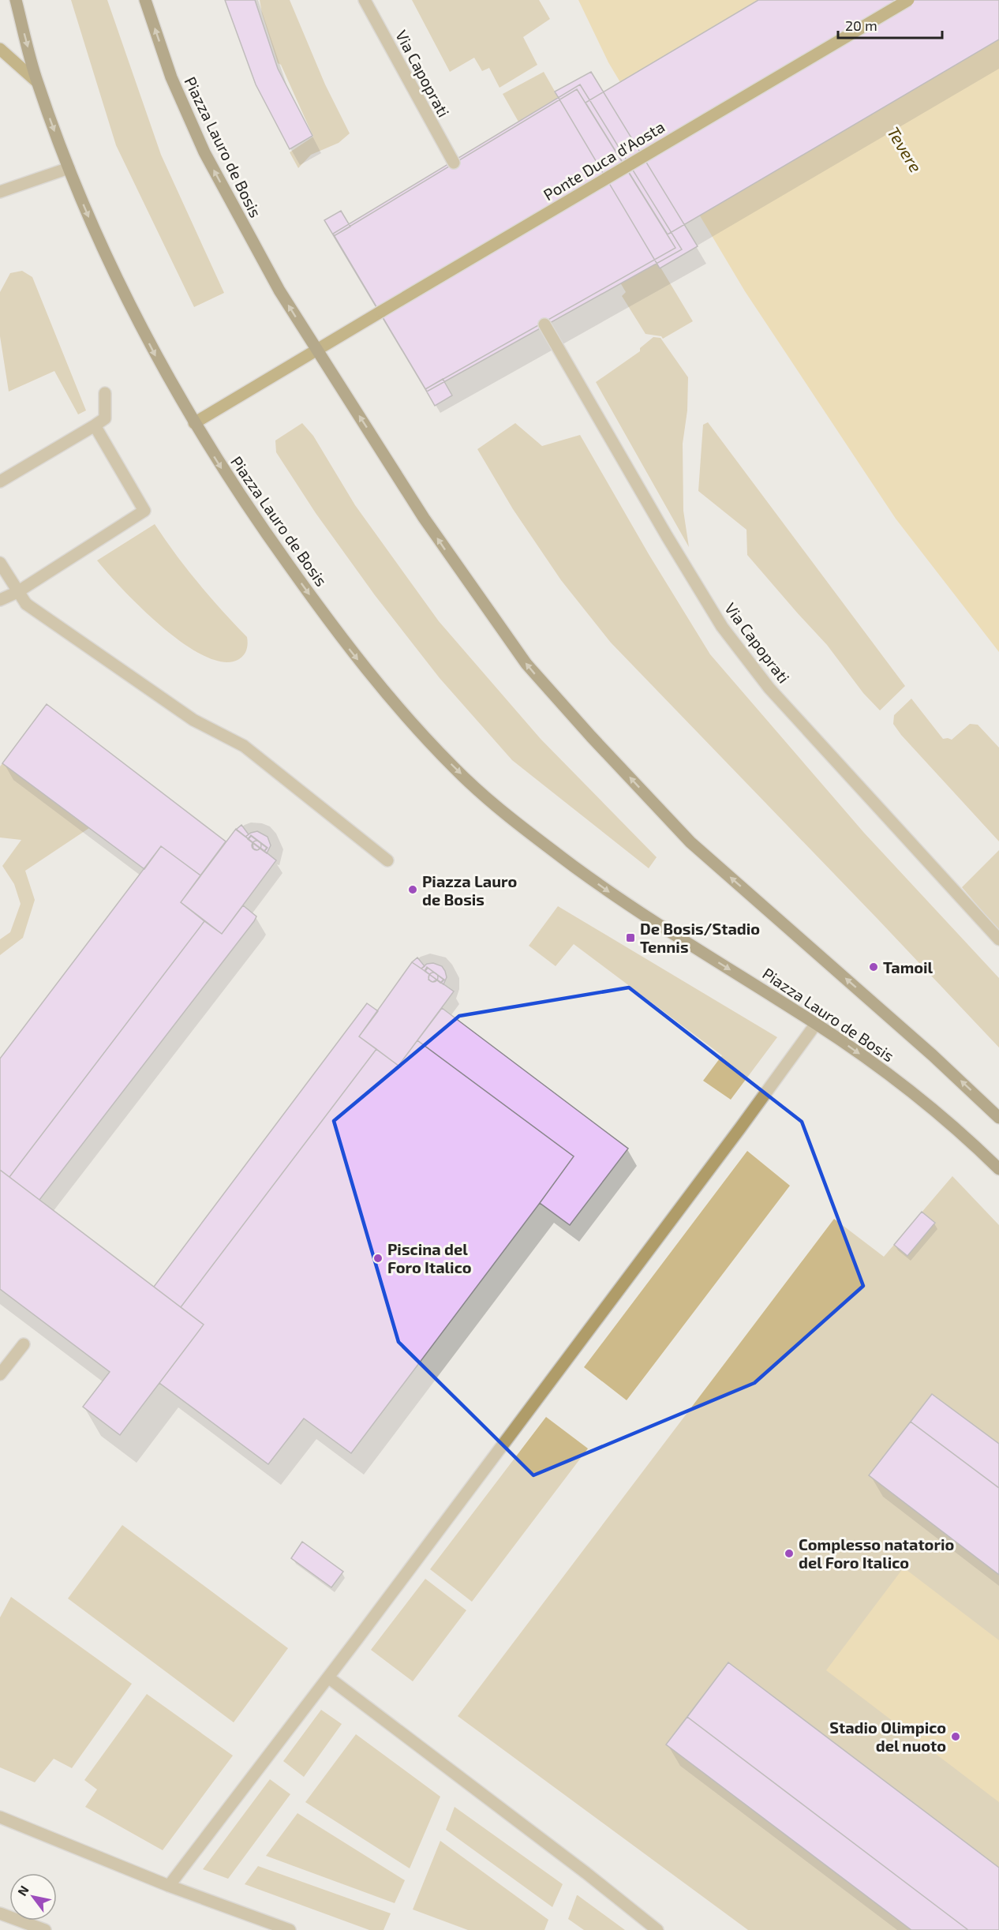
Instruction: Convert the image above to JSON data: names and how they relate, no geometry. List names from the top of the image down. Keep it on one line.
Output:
{"streets":{"main road":["Piazza Lauro de Bosis"],"street":["Via Capoprati","Ponte Duca d'Aosta"]},"crossings":[["Piazza Lauro de Bosis","Ponte Duca d'Aosta"]],"water":["Tevere"],"places":{"other":["Piazza Lauro de Bosis","Tamoil","Piscina del Foro Italico","Complesso natatorio del Foro Italico","Stadio Olimpico del nuoto"],"transit":["De Bosis/Stadio Tennis"]},"scale_bar":"20 m","north":"top left"}
